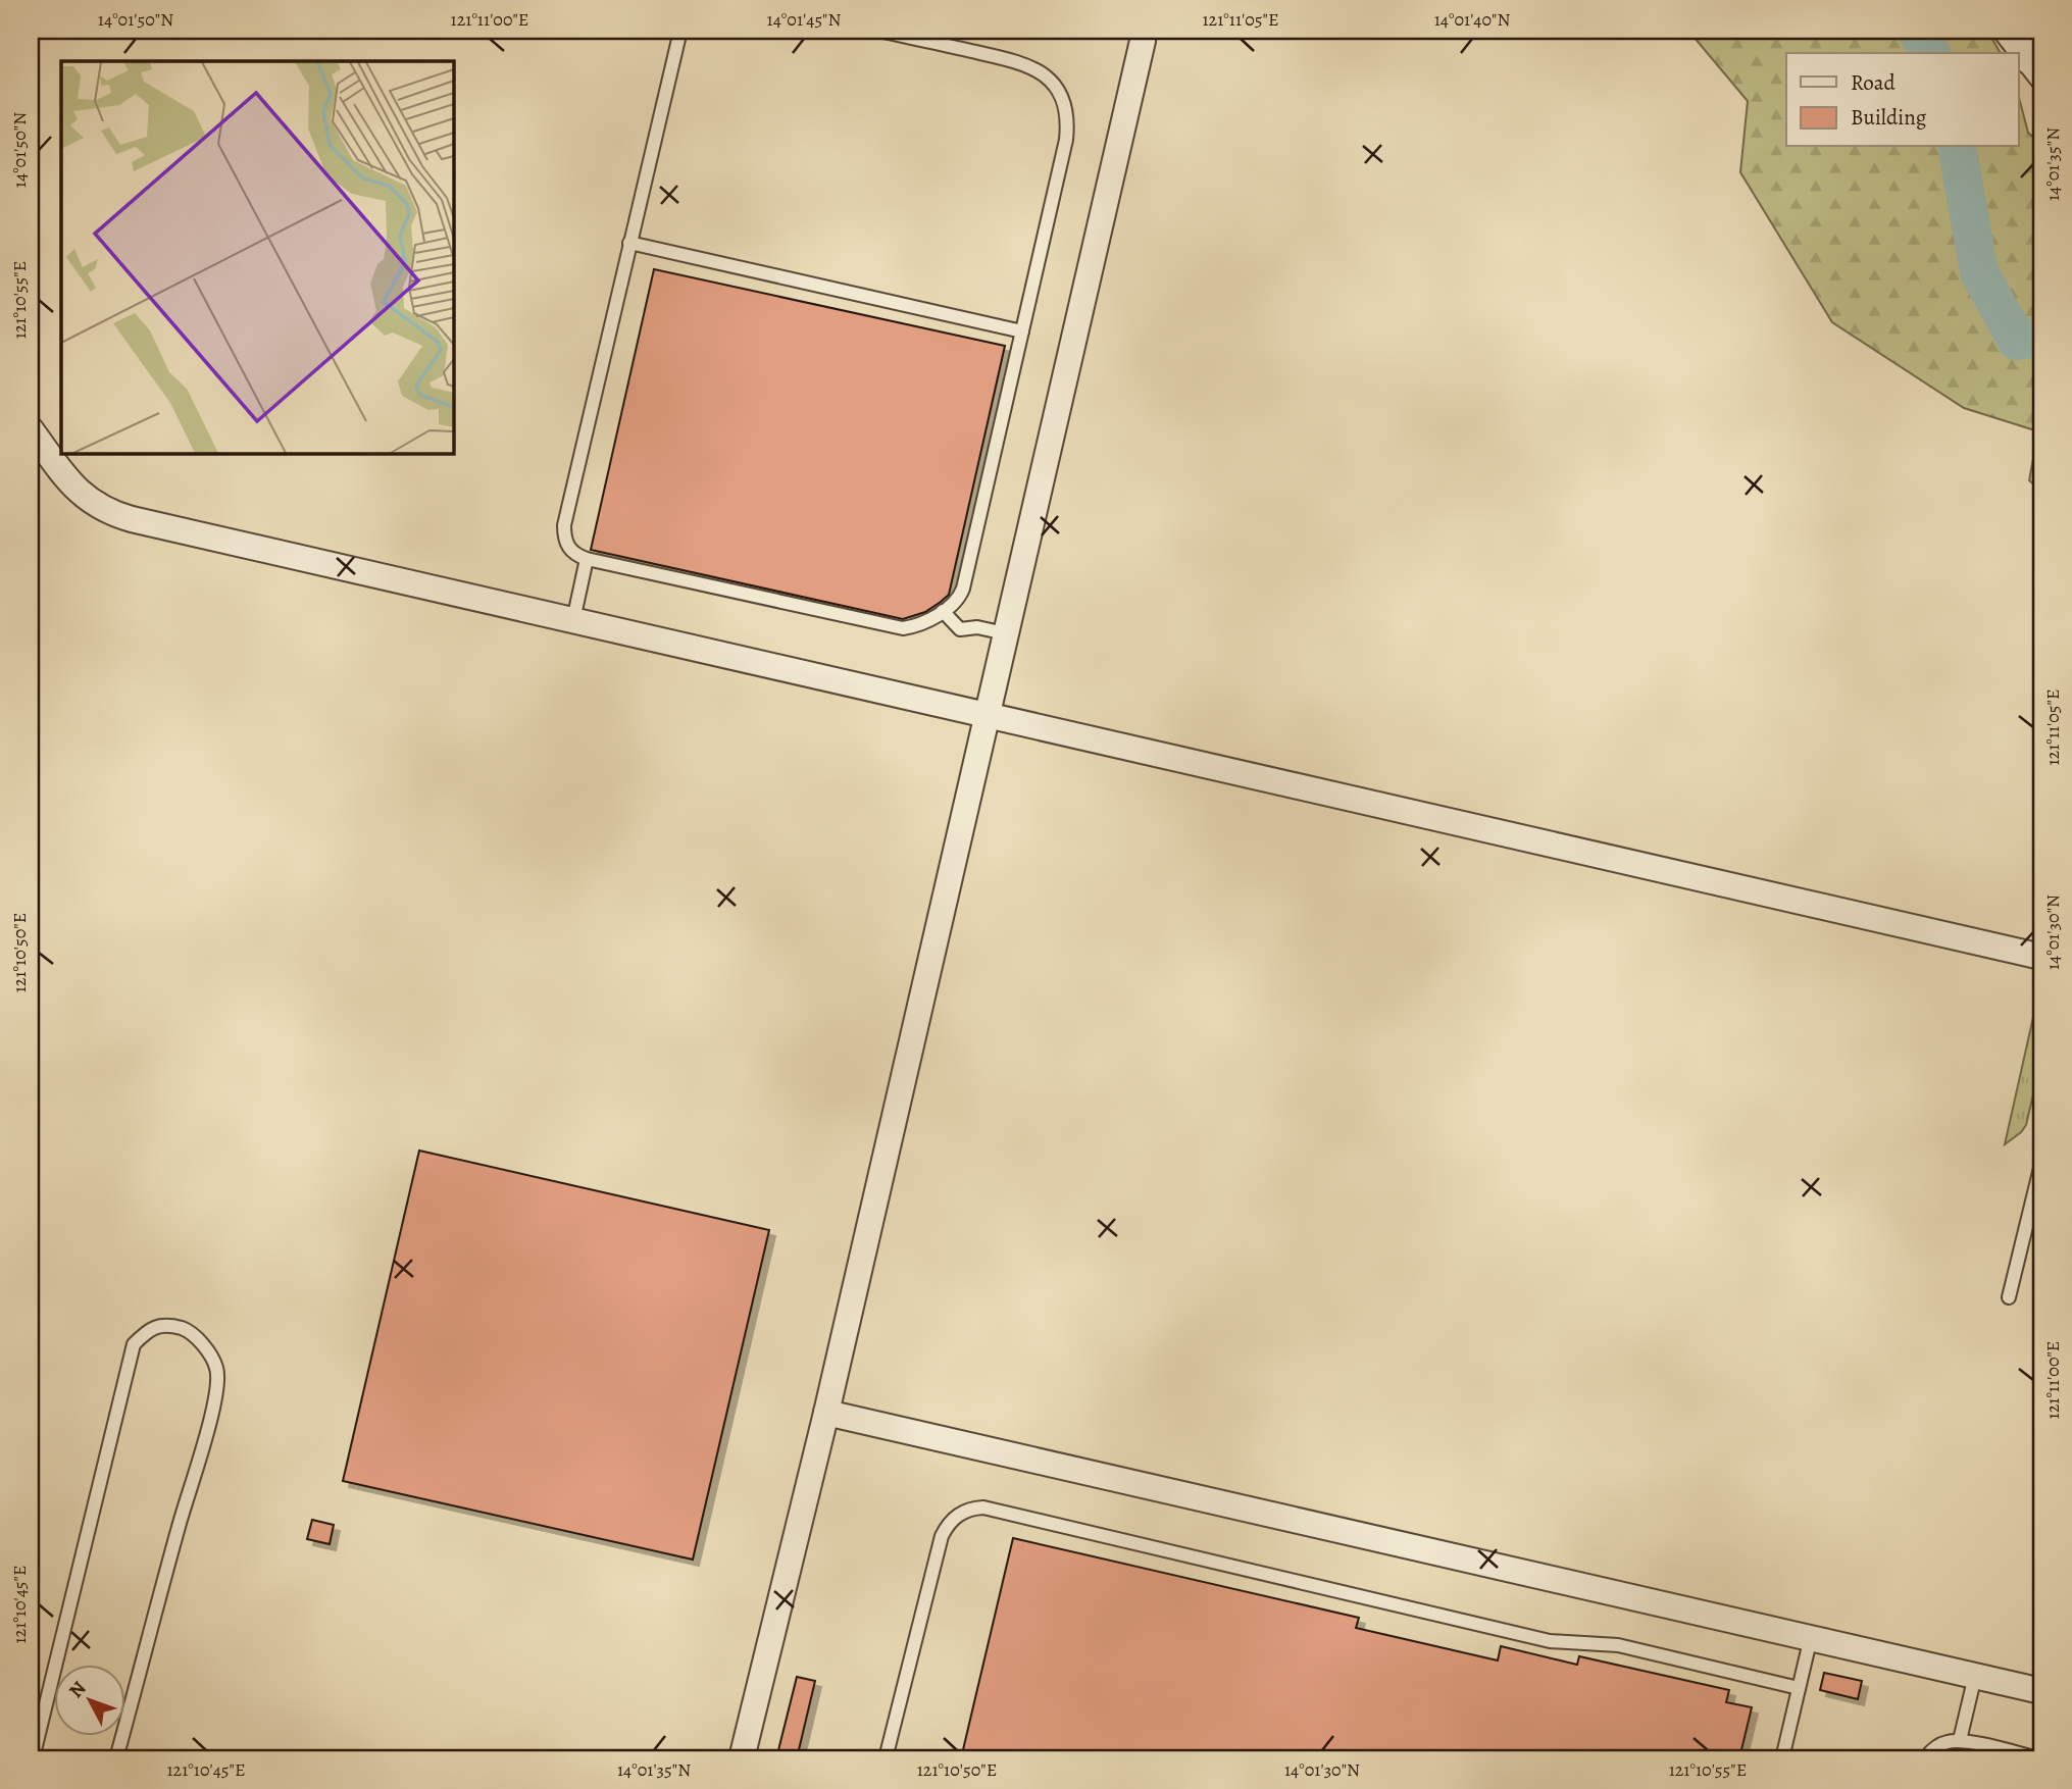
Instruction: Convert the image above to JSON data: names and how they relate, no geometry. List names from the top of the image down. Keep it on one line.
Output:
{"legend":["Road","Building"],"north":"top left","coordinates":["14°01'50\"N","121°11'00\"E","14°01'45\"N","121°11'05\"E","14°01'40\"N","14°01'35\"N","121°10'55\"E","14°01'30\"N","121°10'50\"E","121°10'45\"E"]}
